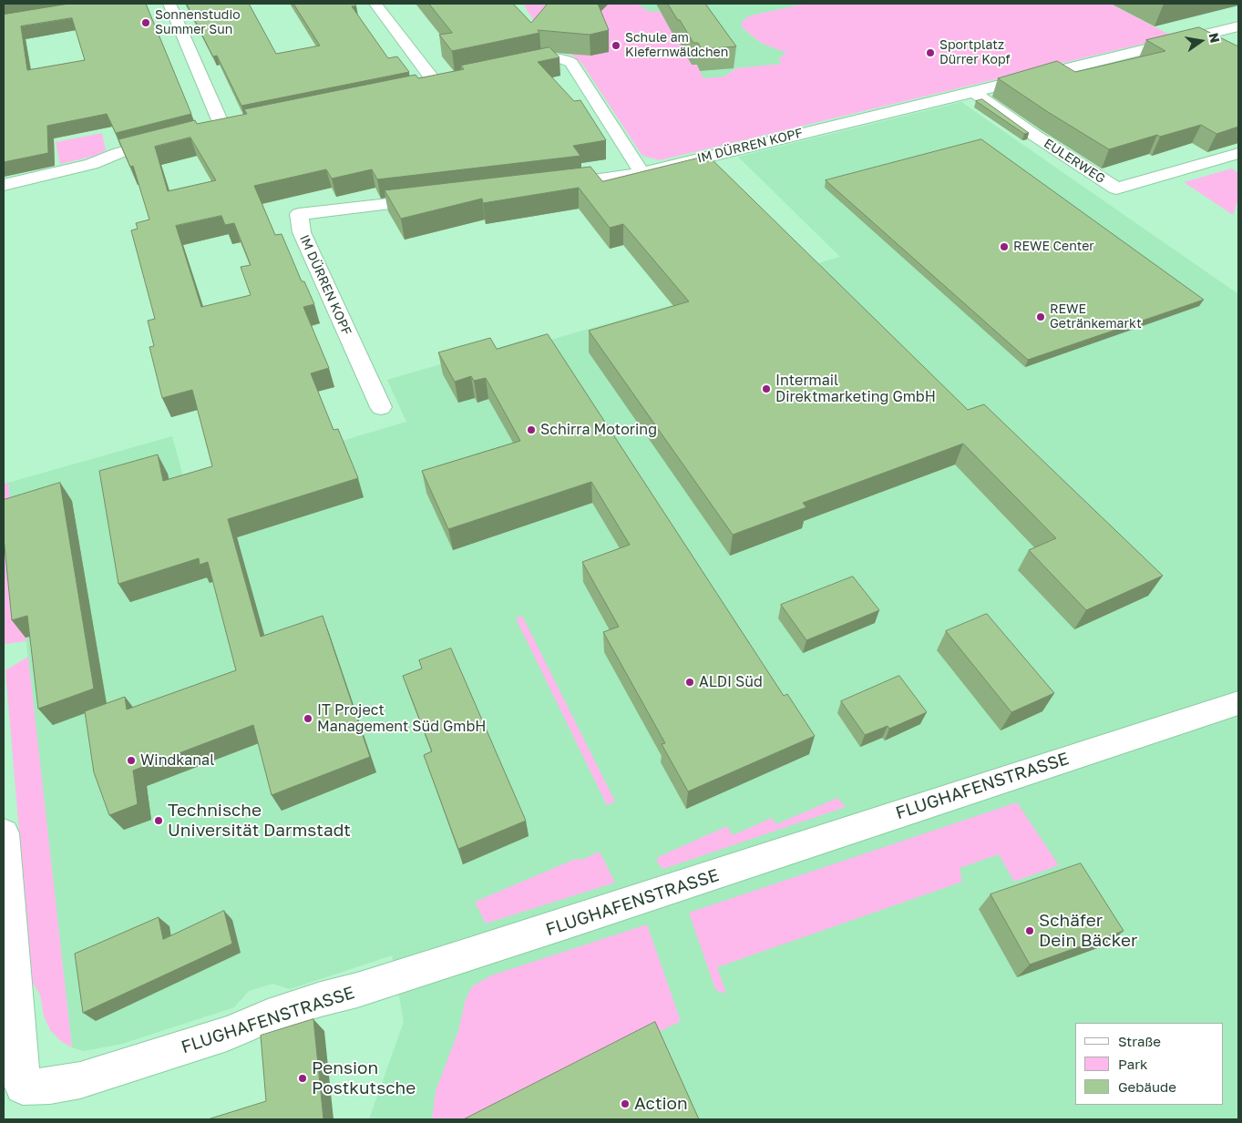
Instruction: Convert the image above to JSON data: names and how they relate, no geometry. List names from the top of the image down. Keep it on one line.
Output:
{"streets":{"street":["IM DÜRREN KOPF","EULERWEG","FLUGHAFENSTRASSE"]},"crossings":[["IM DÜRREN KOPF","EULERWEG"]],"places":["Sonnenstudio Summer Sun","Schule am Kiefernwäldchen","Sportplatz Dürrer Kopf","REWE Center","REWE Getränkemarkt","Intermail Direktmarketing GmbH","Schirra Motoring","ALDI Süd","IT Project Management Süd GmbH","Windkanal","Technische Universität Darmstadt","Schäfer Dein Bäcker","Pension Postkutsche","Action"],"legend":["Straße","Park","Gebäude"],"north":"right"}
